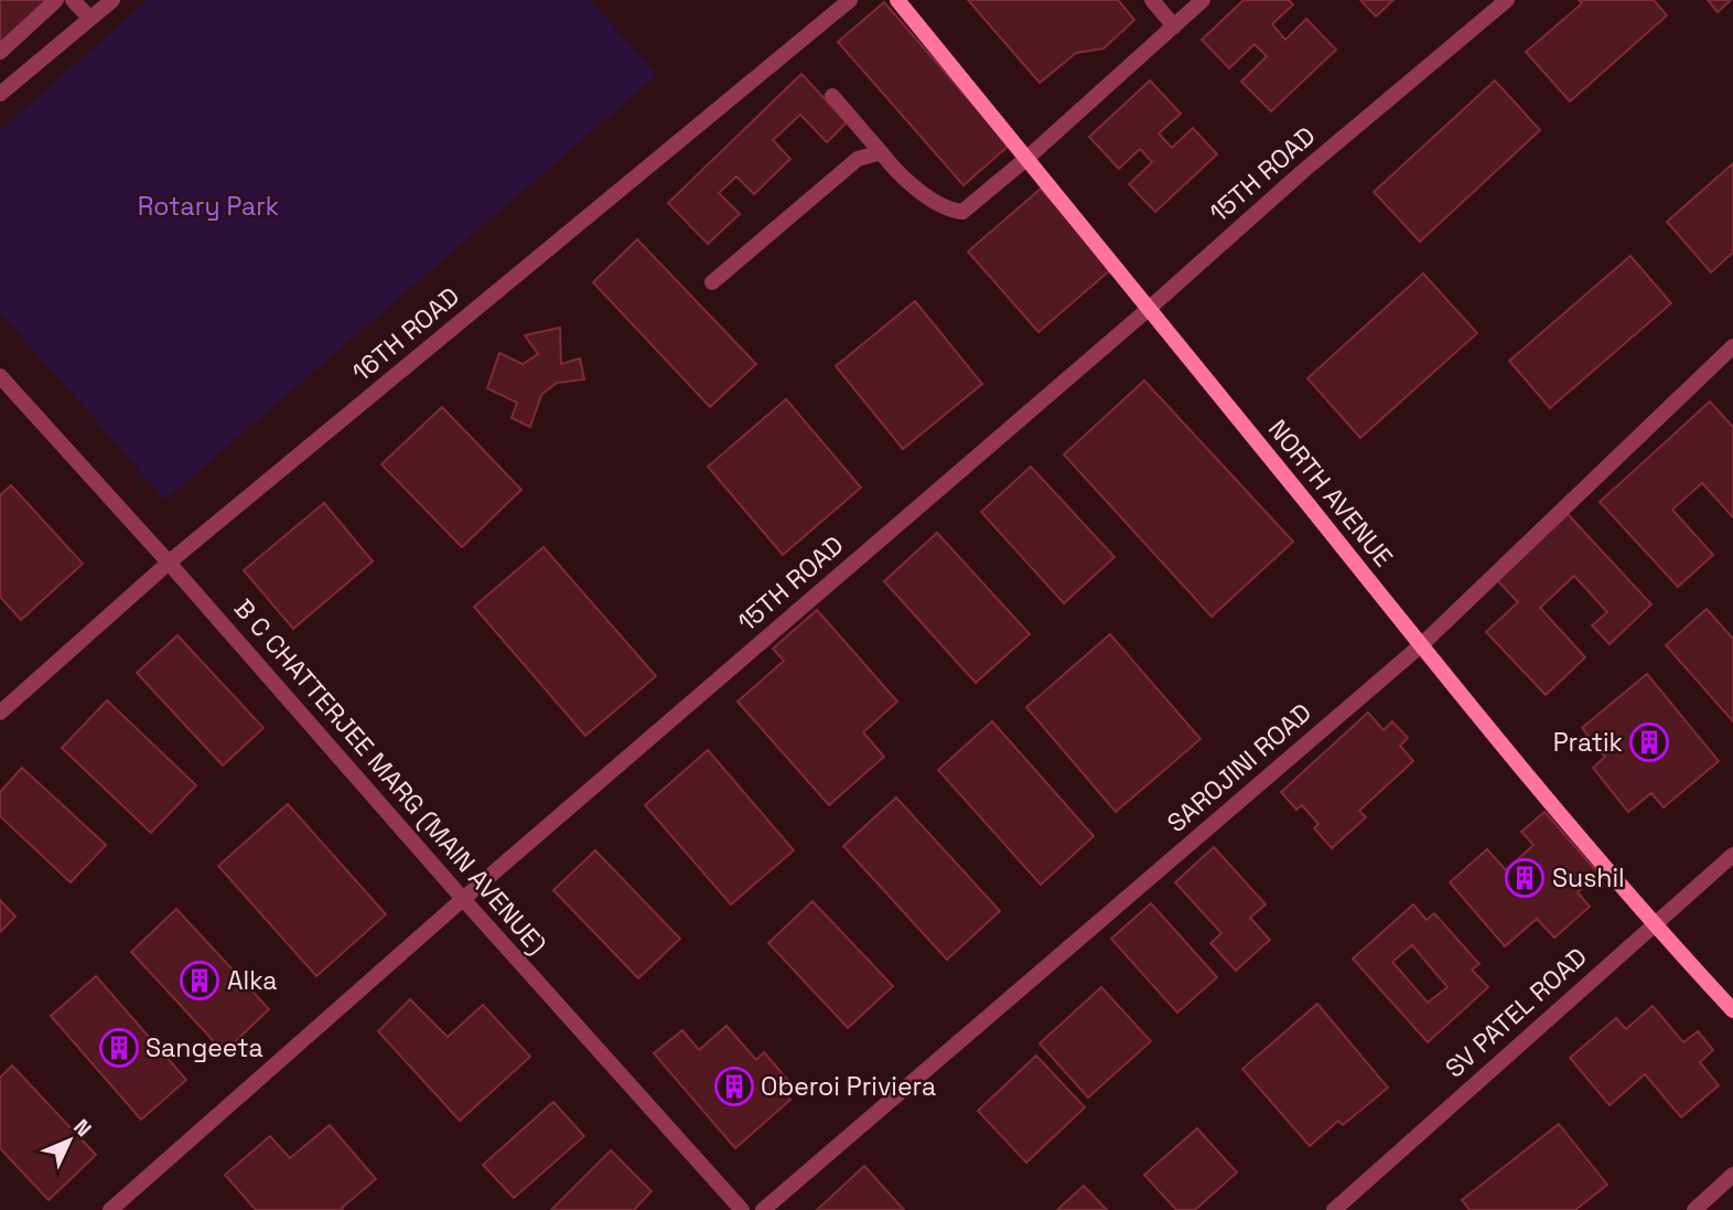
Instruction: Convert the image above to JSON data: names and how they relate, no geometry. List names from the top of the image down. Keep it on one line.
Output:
{"streets":{"street":["15TH ROAD","16TH ROAD","NORTH AVENUE","SAROJINI ROAD","B C CHATTERJEE MARG (MAIN AVENUE)","SV PATEL ROAD"]},"crossings":[["15TH ROAD","NORTH AVENUE"],["15TH ROAD","B C CHATTERJEE MARG (MAIN AVENUE)"],["16TH ROAD","B C CHATTERJEE MARG (MAIN AVENUE)"],["NORTH AVENUE","SAROJINI ROAD"],["NORTH AVENUE","SV PATEL ROAD"]],"parks":["Rotary Park"],"places":{"building":["Pratik","Sushil","Alka","Sangeeta","Oberoi Priviera"]},"north":"top right"}
